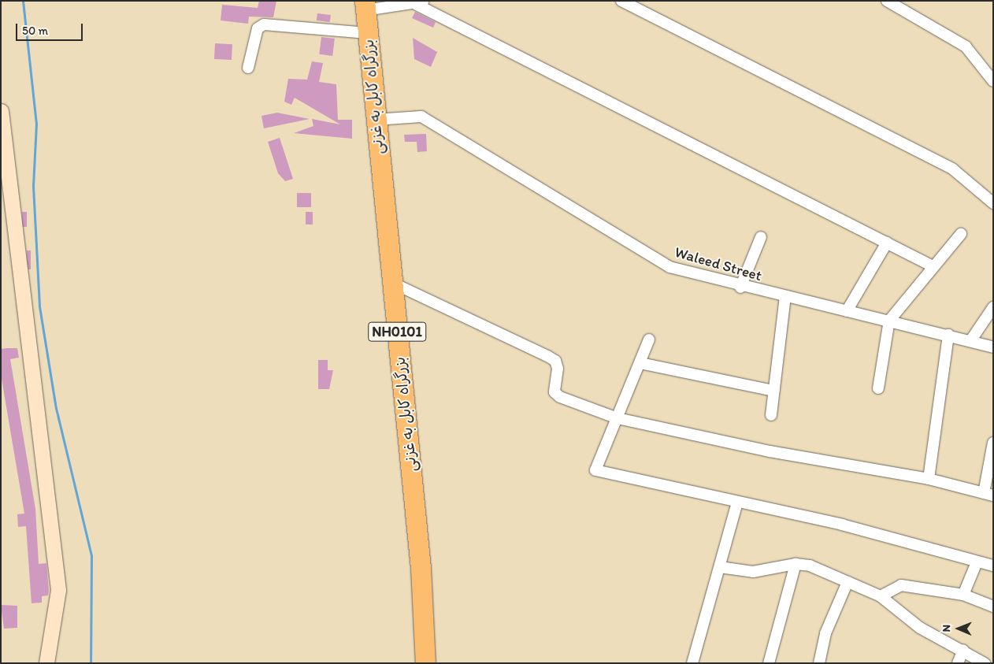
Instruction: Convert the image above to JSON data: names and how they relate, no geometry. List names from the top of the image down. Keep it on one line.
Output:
{"streets":{"highway":["بزرگراه کابل به غزنی","NH0101"],"street":["Waleed Street"]},"crossings":[["بزرگراه کابل به غزنی","Waleed Street"]],"scale_bar":"50 m","north":"left"}
